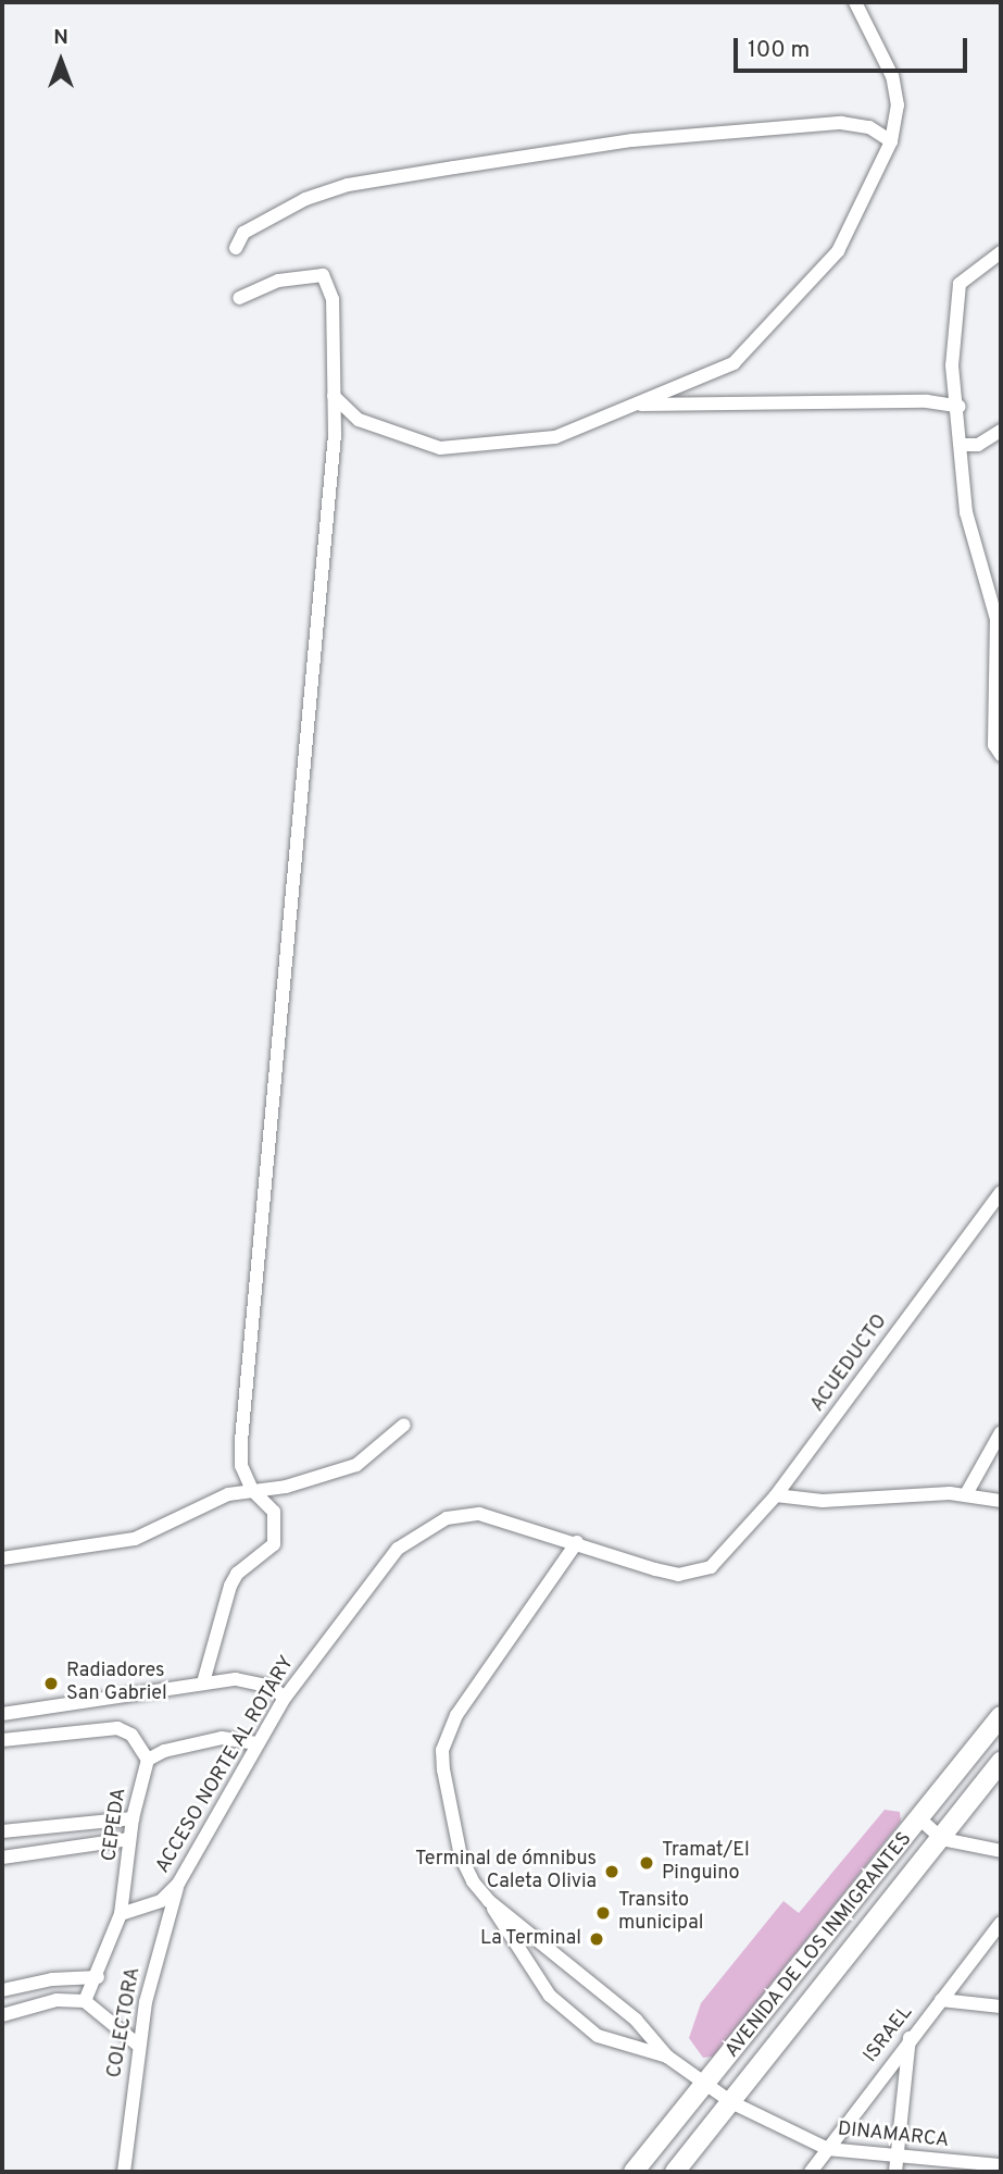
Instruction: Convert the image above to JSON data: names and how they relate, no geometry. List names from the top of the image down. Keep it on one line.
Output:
{"streets":{"street":["ACUEDUCTO","ACCESO NORTE AL ROTARY","CEPEDA","AVENIDA DE LOS INMIGRANTES","COLECTORA","ISRAEL","DINAMARCA"]},"crossings":[["ACUEDUCTO","ACCESO NORTE AL ROTARY"],["ACCESO NORTE AL ROTARY","CEPEDA"],["ACCESO NORTE AL ROTARY","COLECTORA"],["AVENIDA DE LOS INMIGRANTES","DINAMARCA"],["ISRAEL","DINAMARCA"]],"places":["Radiadores San Gabriel","Tramat/El Pinguino","Terminal de ómnibus Caleta Olivia","Transito municipal","La Terminal"],"scale_bar":"100 m","north":"top"}
